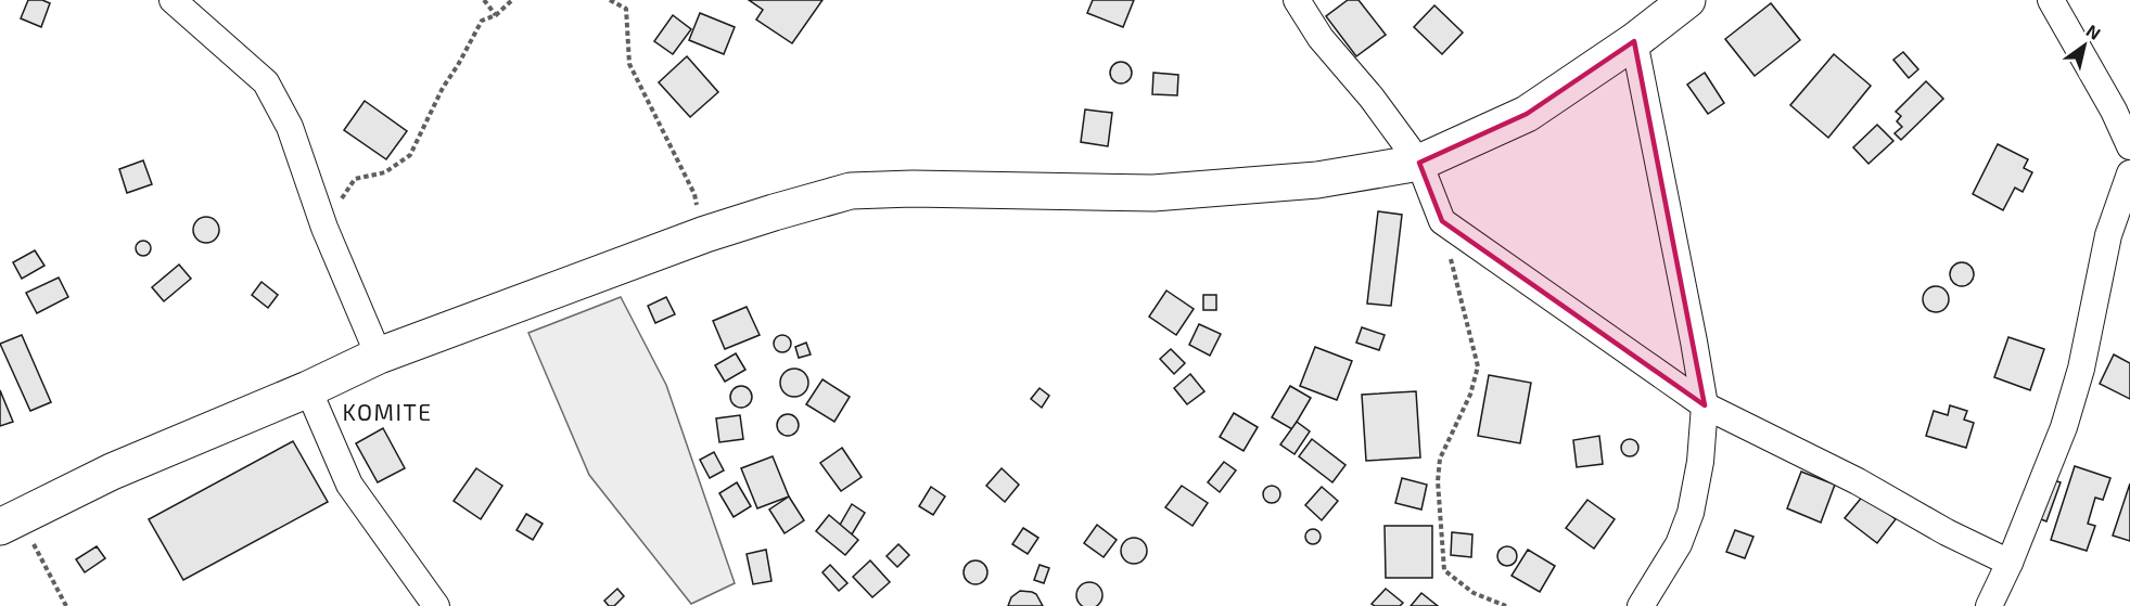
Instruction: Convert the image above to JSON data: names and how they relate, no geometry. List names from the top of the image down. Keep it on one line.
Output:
{"districts":["KOMITE"],"north":"top right"}
